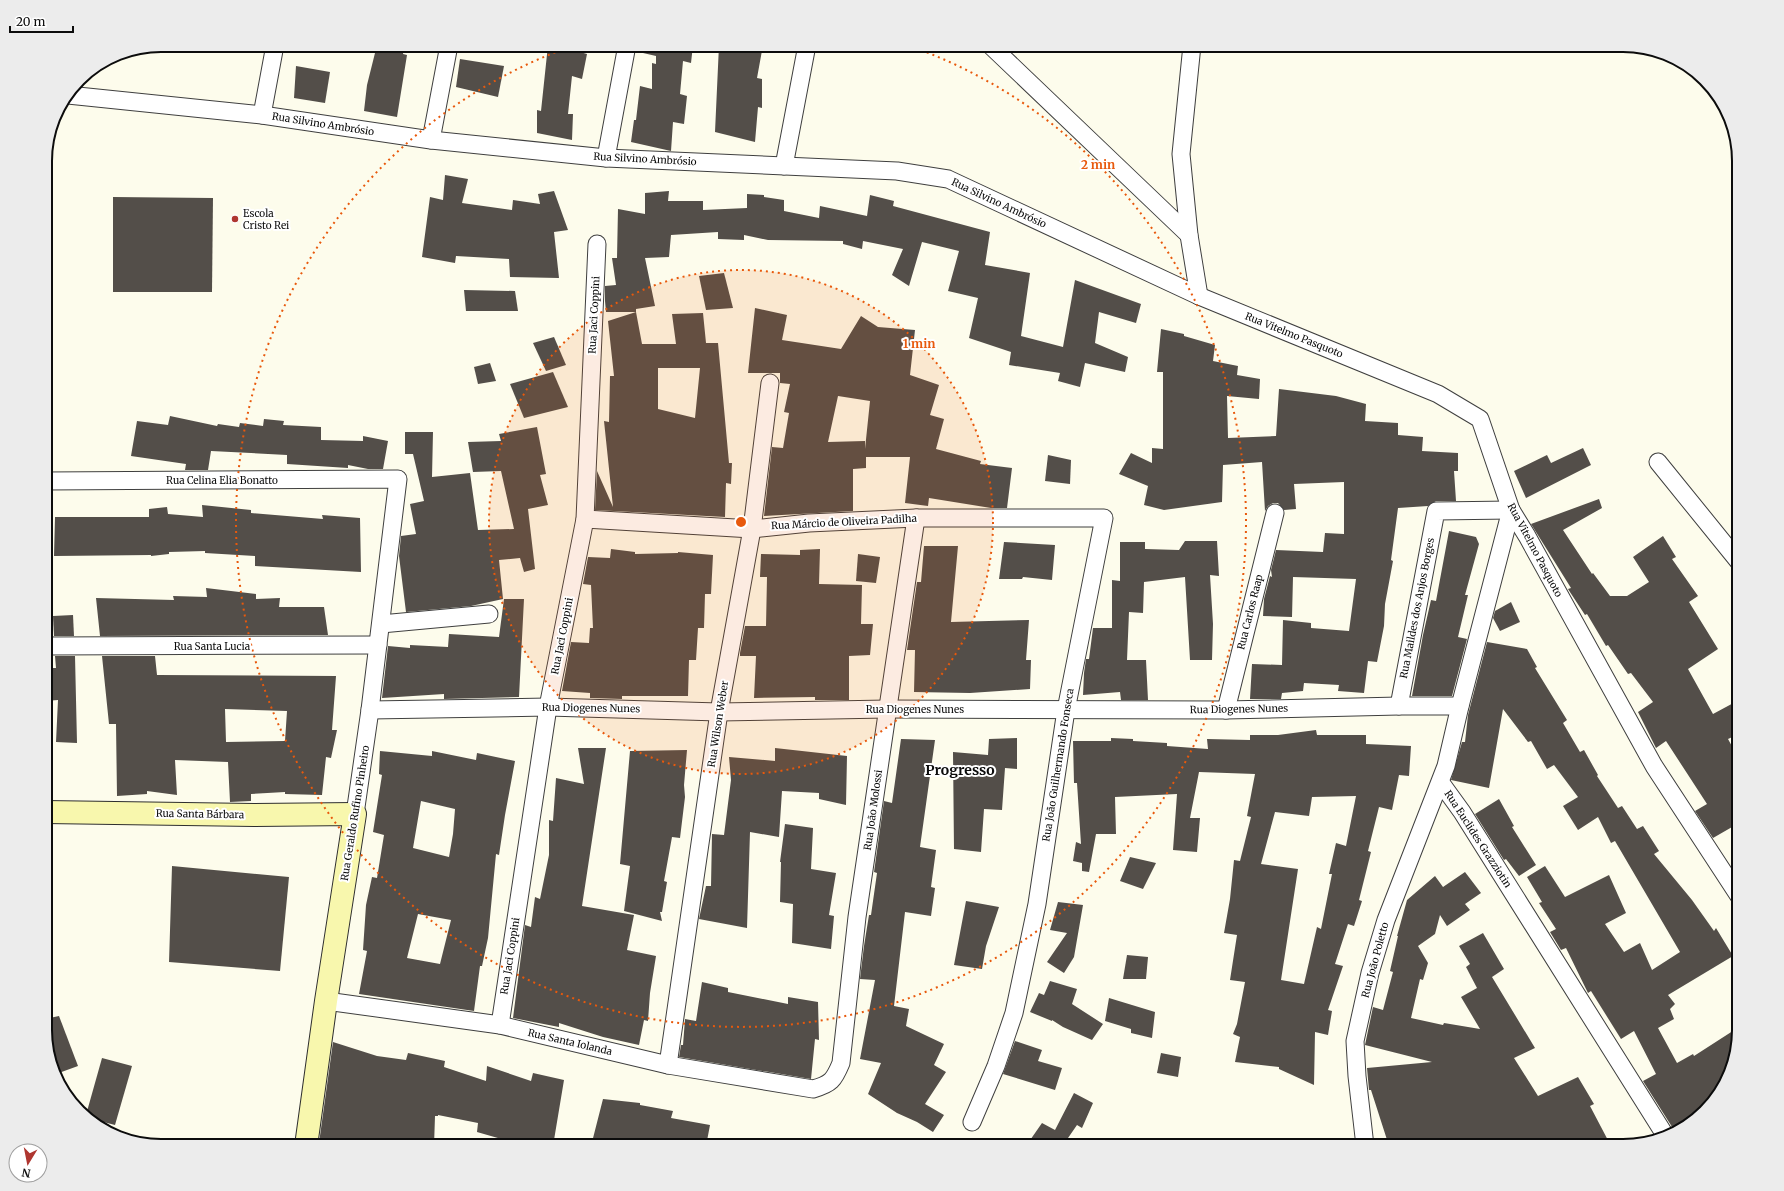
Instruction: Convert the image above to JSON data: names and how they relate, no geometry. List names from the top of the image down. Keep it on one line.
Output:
{"streets":{"street":["Rua Silvino Ambrósio","Rua Jaci Coppini","Rua Vitelmo Pasquoto","Rua Celina Elia Bonatto","Rua Márcio de Oliveira Padilha","Rua Maildes dos Anjos Borges","Rua Carlos Raap","Rua Santa Lucia","Rua Diogenes Nunes","Rua Wilson Weber","Rua João Guilhermando Fonseca","Rua João Molossi","Rua Geraldo Rufino Pinheiro","Rua Santa Bárbara","Rua Euclides Grazziotin","Rua João Poletto","Rua Santa Iolanda"]},"crossings":[["Rua Silvino Ambrósio","Rua Vitelmo Pasquoto"],["Rua Jaci Coppini","Rua Márcio de Oliveira Padilha"],["Rua Jaci Coppini","Rua Diogenes Nunes"],["Rua Jaci Coppini","Rua Santa Iolanda"],["Rua Vitelmo Pasquoto","Rua Maildes dos Anjos Borges"],["Rua Vitelmo Pasquoto","Rua Euclides Grazziotin"],["Rua Celina Elia Bonatto","Rua Geraldo Rufino Pinheiro"],["Rua Márcio de Oliveira Padilha","Rua Wilson Weber"],["Rua Márcio de Oliveira Padilha","Rua João Guilhermando Fonseca"],["Rua Márcio de Oliveira Padilha","Rua João Molossi"],["Rua Maildes dos Anjos Borges","Rua Diogenes Nunes"],["Rua Maildes dos Anjos Borges","Rua Euclides Grazziotin"],["Rua Carlos Raap","Rua Diogenes Nunes"],["Rua Santa Lucia","Rua Geraldo Rufino Pinheiro"],["Rua Diogenes Nunes","Rua Wilson Weber"],["Rua Diogenes Nunes","Rua João Guilhermando Fonseca"],["Rua Diogenes Nunes","Rua João Molossi"],["Rua Diogenes Nunes","Rua Geraldo Rufino Pinheiro"],["Rua Diogenes Nunes","Rua Euclides Grazziotin"],["Rua Wilson Weber","Rua Santa Iolanda"],["Rua João Molossi","Rua Santa Iolanda"],["Rua Geraldo Rufino Pinheiro","Rua Santa Bárbara"],["Rua Geraldo Rufino Pinheiro","Rua Santa Iolanda"],["Rua Euclides Grazziotin","Rua João Poletto"]],"districts":["Progresso"],"places":["Escola Cristo Rei"],"scale_bar":"20 m","north":"bottom","rings":["2 min","1 min"]}
